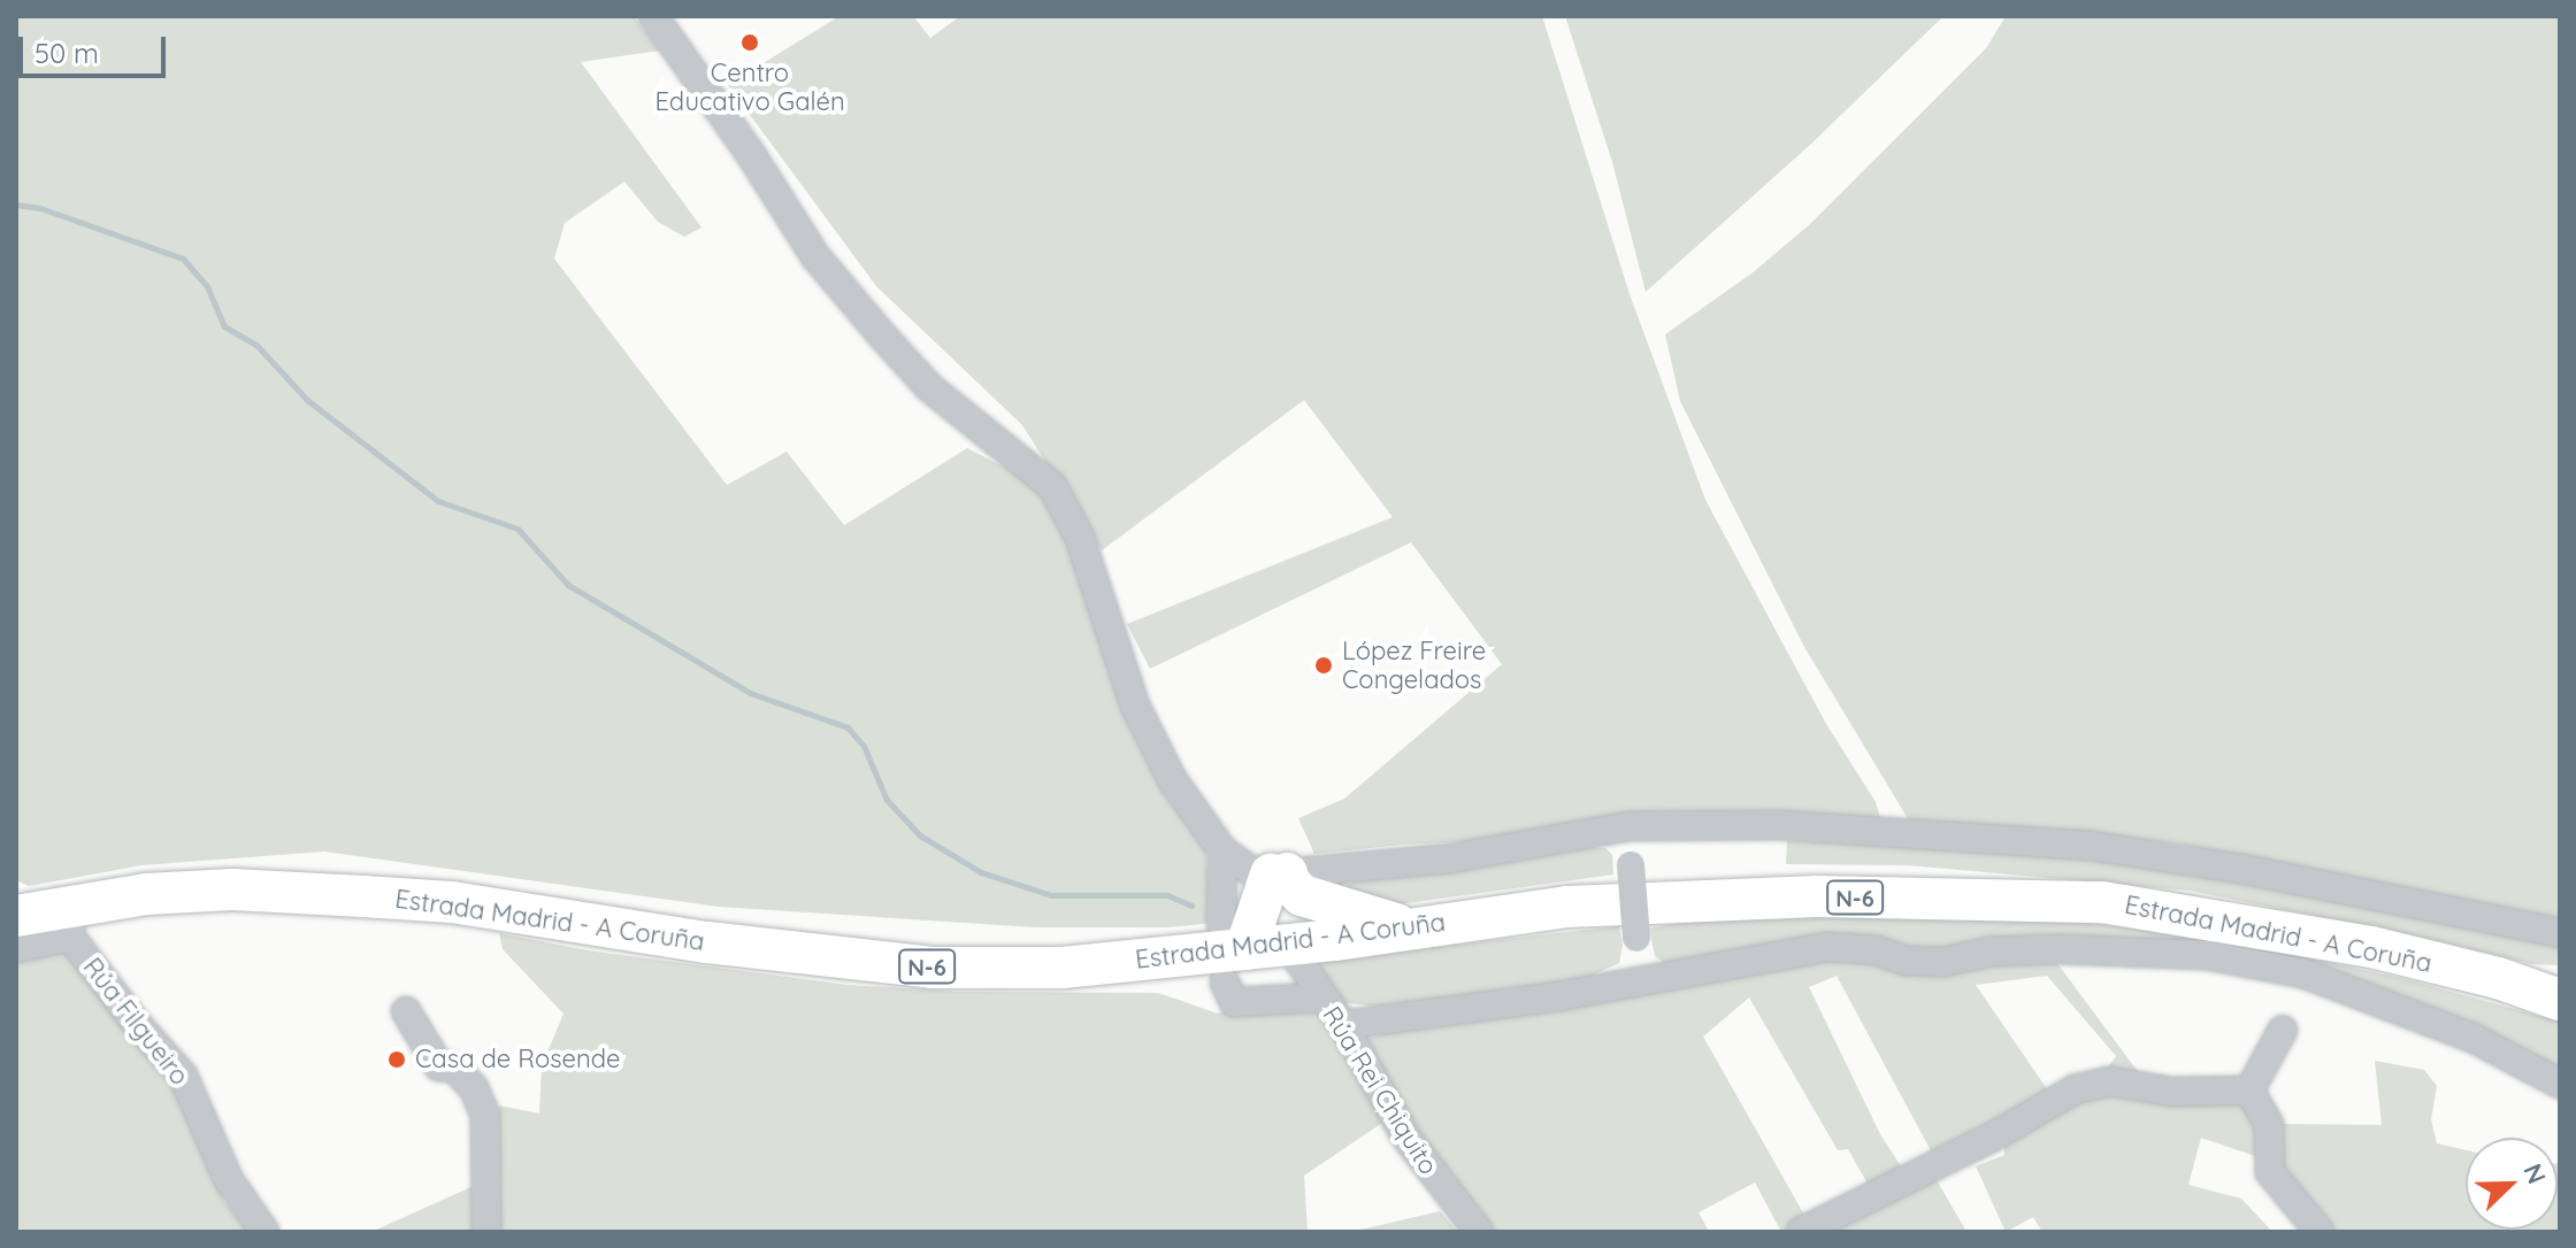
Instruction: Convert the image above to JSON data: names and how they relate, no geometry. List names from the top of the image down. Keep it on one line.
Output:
{"streets":{"highway":["N-6","Estrada Madrid - A Coruña"],"street":["Rúa Filgueiro","Rúa Rei Chiquito"]},"crossings":[["Estrada Madrid - A Coruña","Rúa Filgueiro"],["Estrada Madrid - A Coruña","Rúa Rei Chiquito"]],"places":["Centro Educativo Galén","López Freire Congelados","Casa de Rosende"],"scale_bar":"50 m","north":"top right"}
